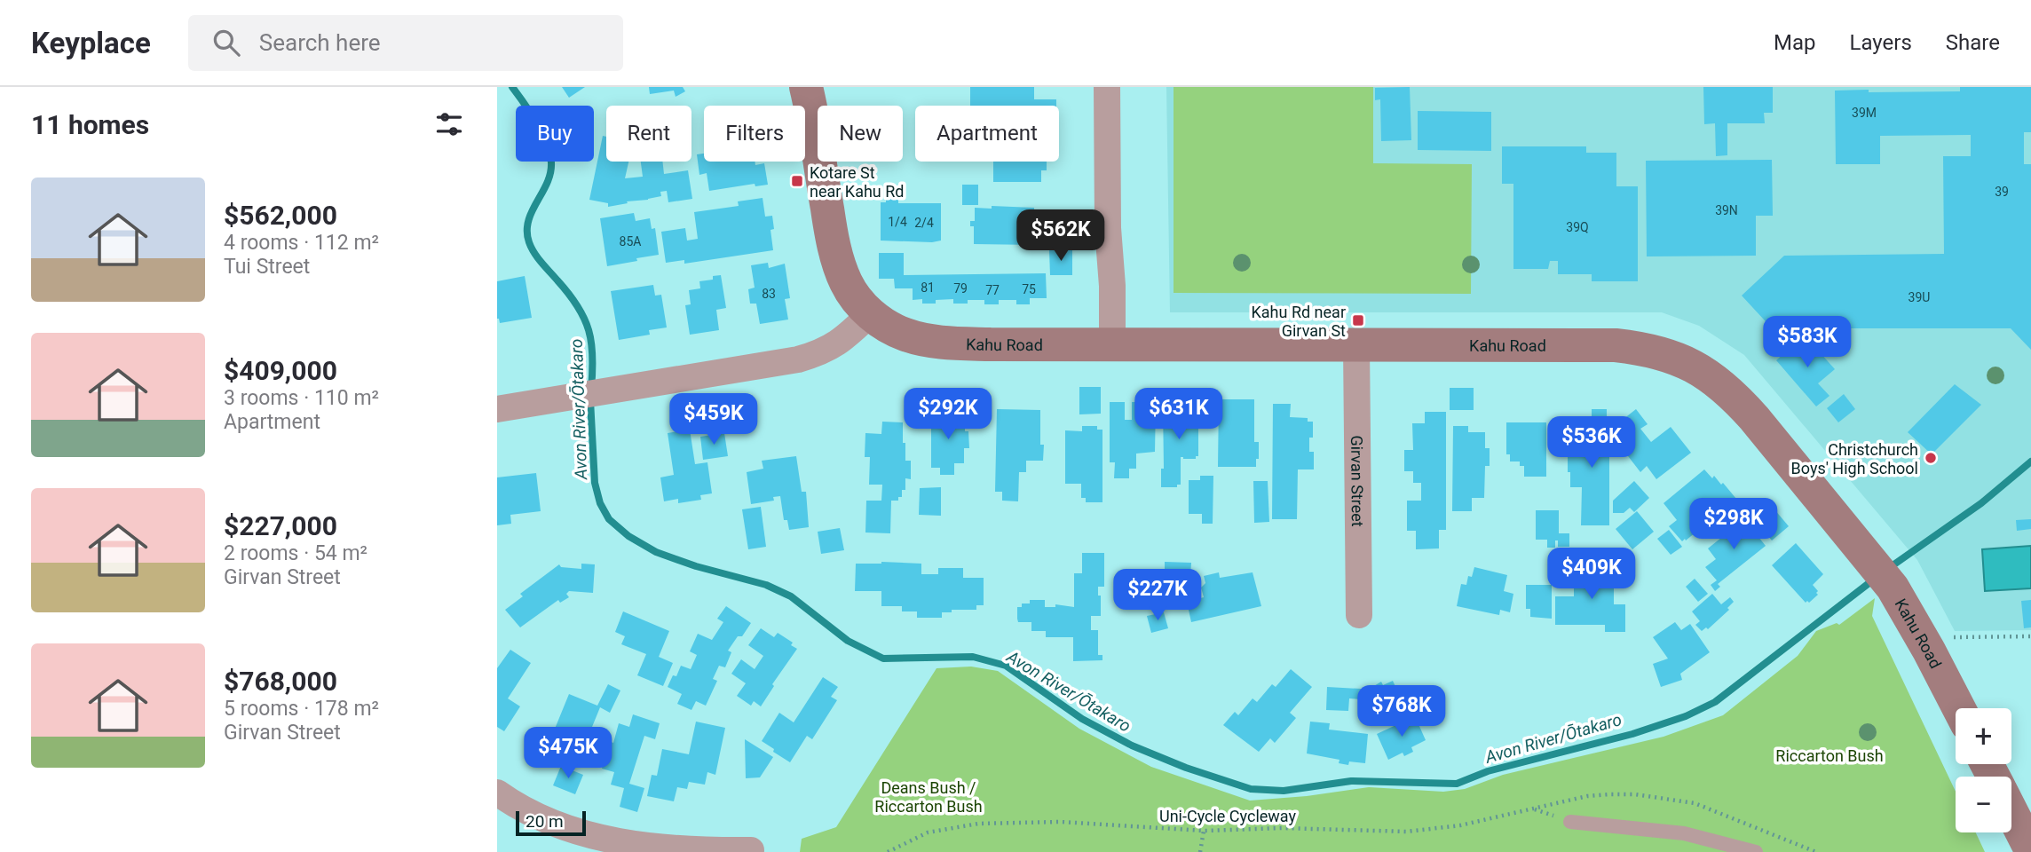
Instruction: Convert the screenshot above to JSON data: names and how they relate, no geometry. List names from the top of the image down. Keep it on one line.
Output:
{"streets":{"main road":["Kahu Road"],"street":["Girvan Street"],"path":["Uni-Cycle Cycleway"]},"crossings":[["Kahu Road","Girvan Street"]],"water":["Avon River/Ōtakaro"],"parks":["Riccarton Bush","Deans Bush / Riccarton Bush"],"places":{"transit":["Kotare St near Kahu Rd","Kahu Rd near Girvan St"],"other":["Christchurch Boys' High School"]},"house_numbers":["39M","39","39N","1/4","2/4","39Q","85A","81","79","75","77","83","39U"],"scale_bar":"20 m","page":{"header":"Keyplace","search":"Search here","nav":["Map","Layers","Share"],"heading":"11 homes","chip":["Buy","Rent","Filters","New","Apartment"],"list":[{"name":"$562,000","note":"4 rooms · 112 m² · Tui Street"},{"name":"$409,000","note":"3 rooms · 110 m² · Apartment"},{"name":"$227,000","note":"2 rooms · 54 m² · Girvan Street"},{"name":"$768,000","note":"5 rooms · 178 m² · Girvan Street"}],"price":["$562K","$583K","$292K","$631K","$459K","$536K","$298K","$409K","$227K","$768K","$475K"],"map_buttons":["+","−"],"scale":"20 m"}}
